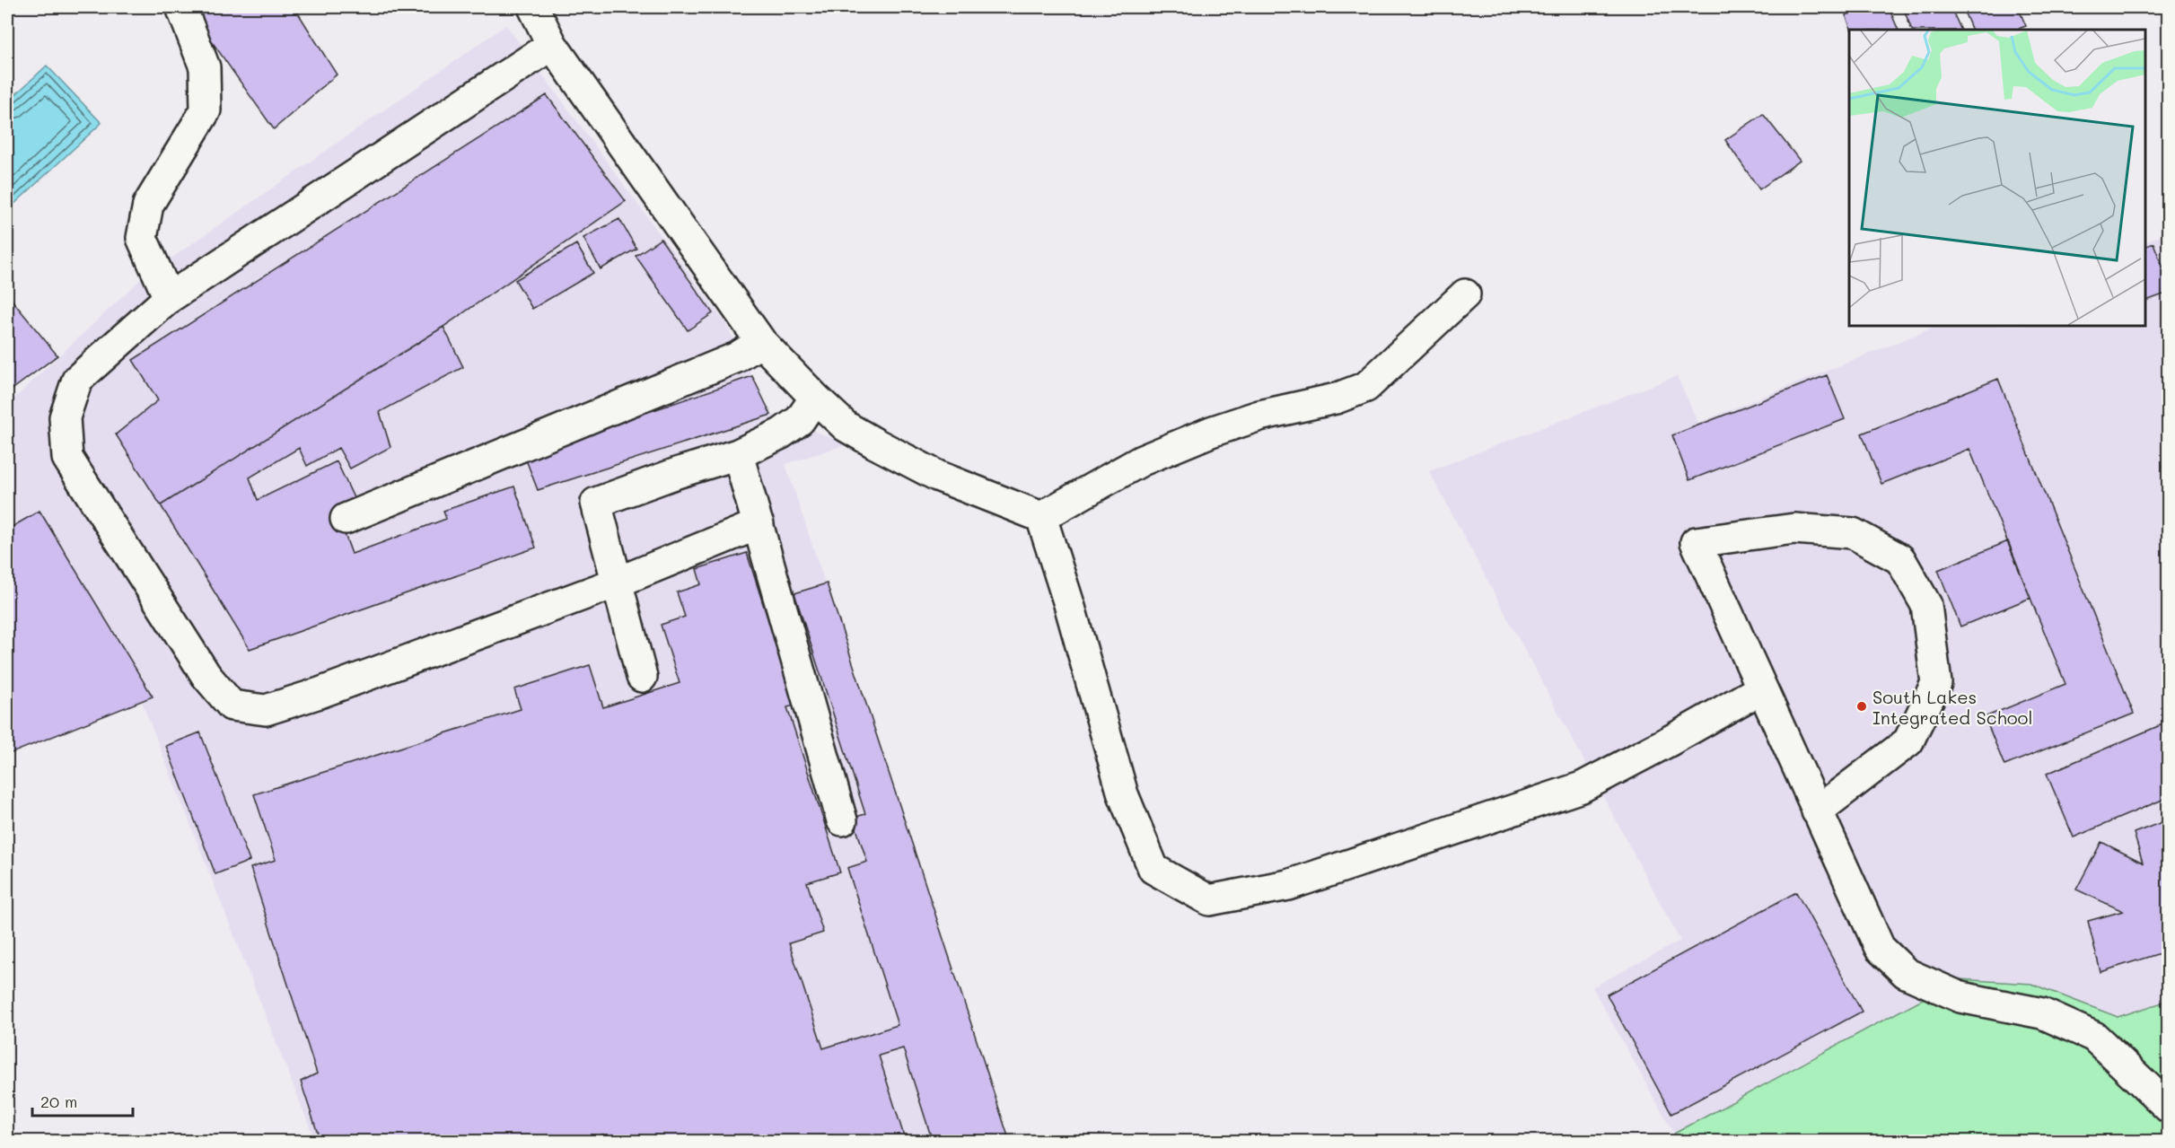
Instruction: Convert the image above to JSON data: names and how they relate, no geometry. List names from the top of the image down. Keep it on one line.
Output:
{"places":["South Lakes Integrated School"],"scale_bar":"20 m"}
